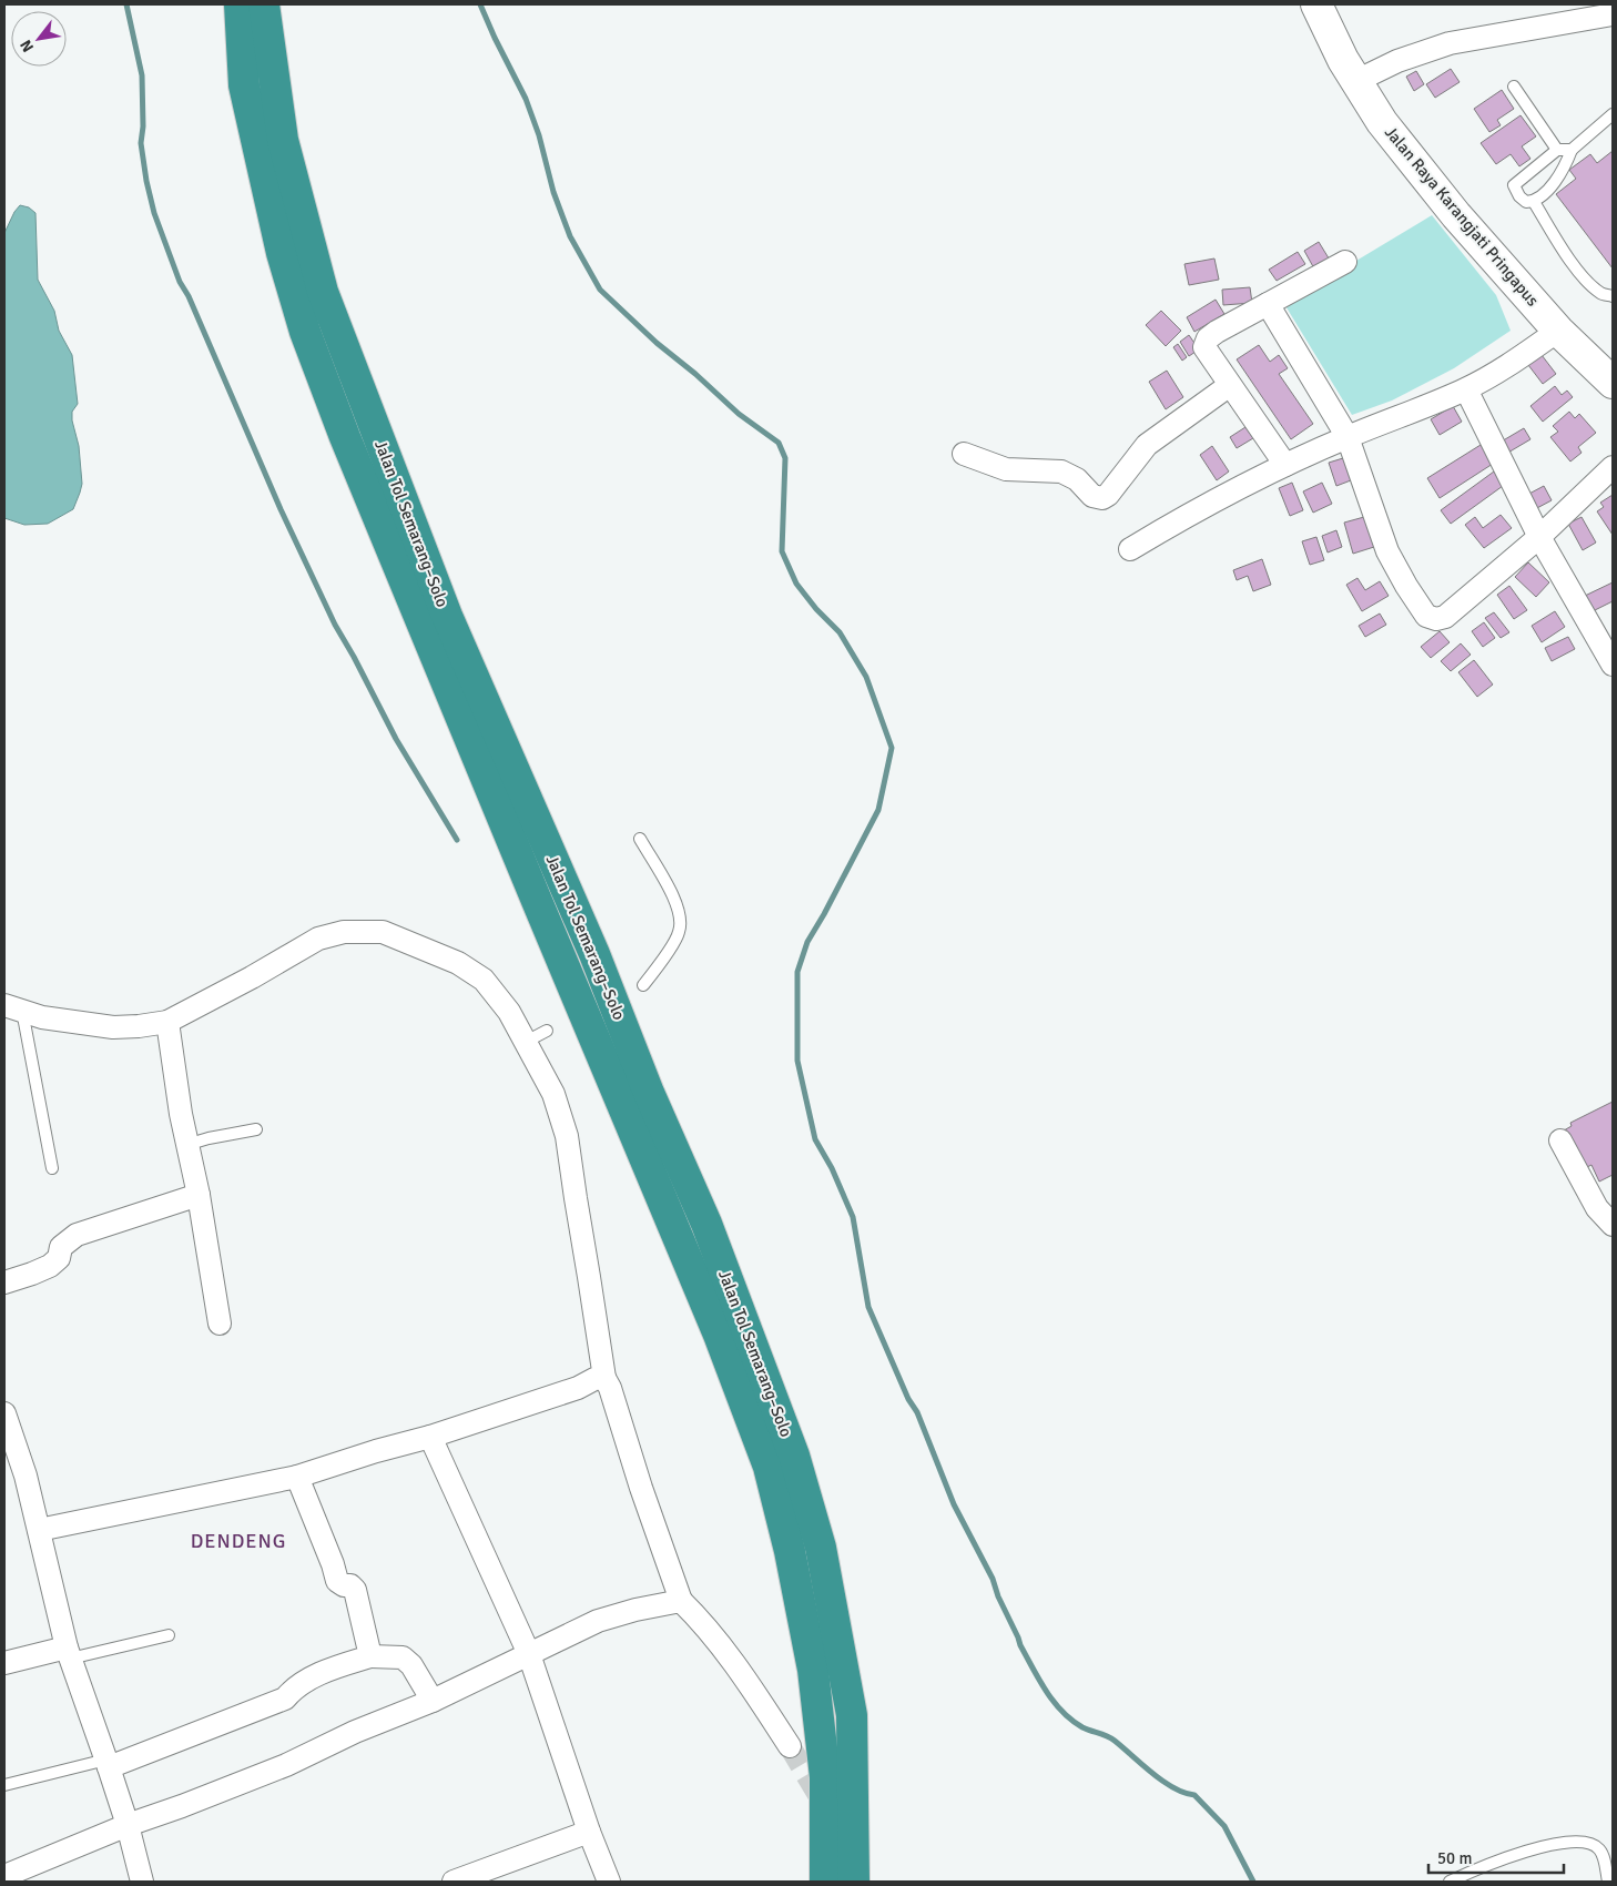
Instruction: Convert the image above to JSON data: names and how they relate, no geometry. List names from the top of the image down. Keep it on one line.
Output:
{"streets":{"highway":["Jalan Tol Semarang–Solo"],"street":["Jalan Raya Karangjati Pringapus"]},"districts":["DENDENG"],"scale_bar":"50 m","north":"bottom left"}
